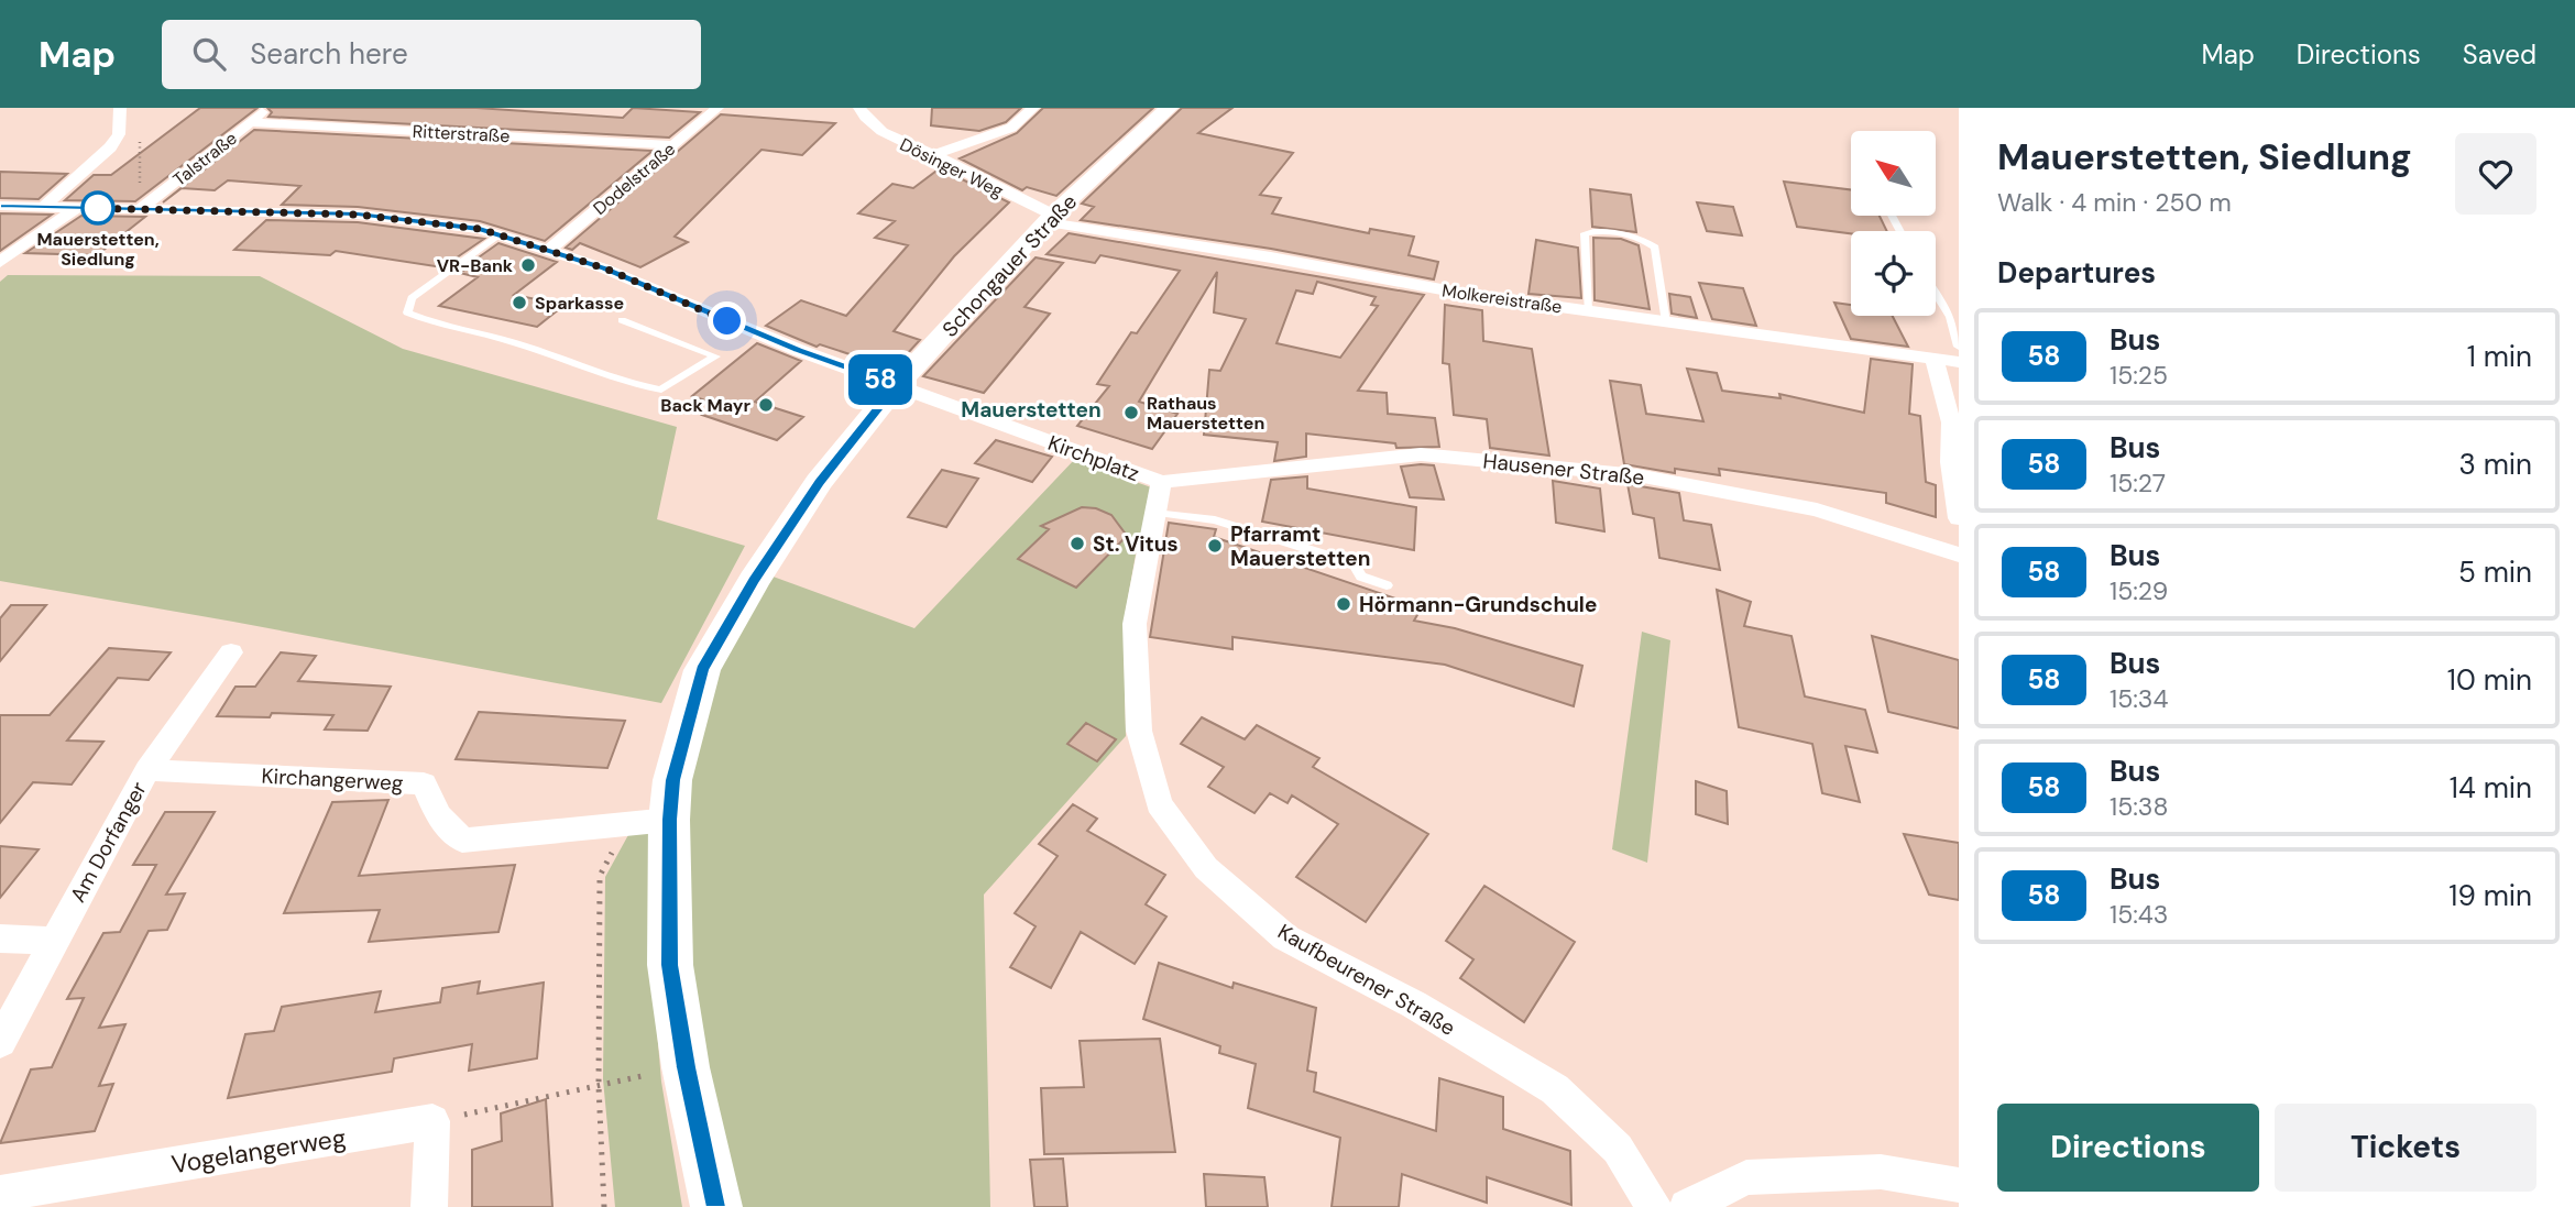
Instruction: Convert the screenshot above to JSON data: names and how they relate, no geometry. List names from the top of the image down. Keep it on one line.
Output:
{"streets":{"main road":["Schongauer Straße"],"street":["Ritterstraße","Talstraße","Dösinger Weg","Dodelstraße","Molkereistraße","Kirchplatz","Hausener Straße","Kirchangerweg","Am Dorfanger","Kaufbeurener Straße","Vogelangerweg"]},"crossings":[["Ritterstraße","Talstraße"],["Ritterstraße","Dodelstraße"],["Dösinger Weg","Schongauer Straße"],["Dösinger Weg","Molkereistraße"],["Schongauer Straße","Molkereistraße"],["Schongauer Straße","Kirchplatz"],["Schongauer Straße","Kirchangerweg"],["Kirchplatz","Hausener Straße"],["Kirchplatz","Kaufbeurener Straße"],["Hausener Straße","Kaufbeurener Straße"],["Kirchangerweg","Am Dorfanger"]],"districts":["Mauerstetten"],"places":["Mauerstetten, Siedlung","VR-Bank","Sparkasse","Back Mayr","Rathaus Mauerstetten","St. Vitus","Pfarramt Mauerstetten","Hörmann-Grundschule"],"lines":["bus line 58"],"north":"top left","page":{"header":"Map","search":"Search here","nav":["Map","Directions","Saved"],"on_map":"58","heading":[["Mauerstetten, Siedlung","Walk · 4 min · 250 m"],"Departures"],"list":[{"mark":"58","name":"Bus","note":"15:25","value":"1 min"},{"mark":"58","name":"Bus","note":"15:27","value":"3 min"},{"mark":"58","name":"Bus","note":"15:29","value":"5 min"},{"mark":"58","name":"Bus","note":"15:34","value":"10 min"},{"mark":"58","name":"Bus","note":"15:38","value":"14 min"},{"mark":"58","name":"Bus","note":"15:43","value":"19 min"}],"buttons":["Directions","Tickets"]}}
